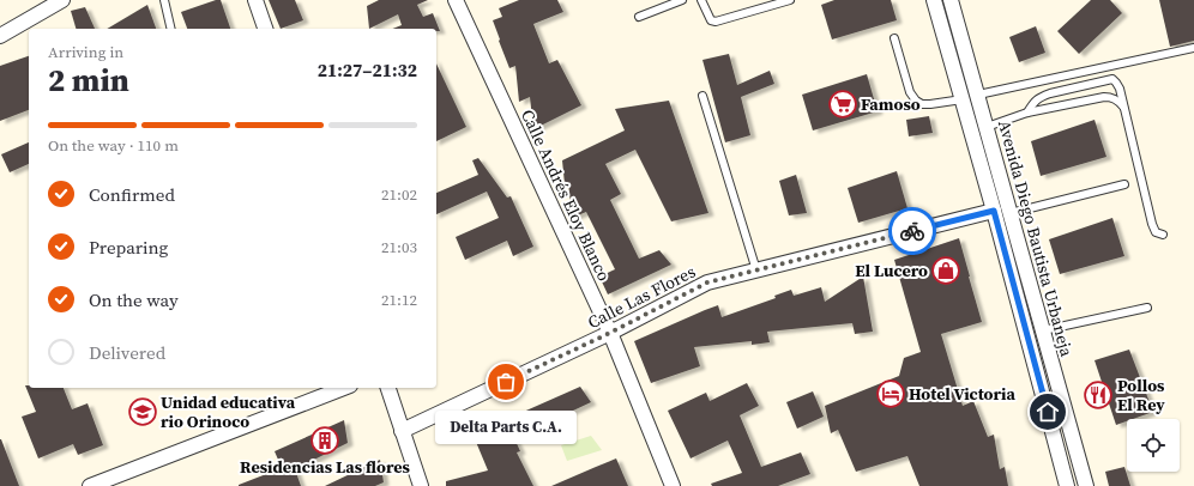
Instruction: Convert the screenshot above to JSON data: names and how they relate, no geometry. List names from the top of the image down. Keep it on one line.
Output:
{"streets":{"street":["Calle Andrés Eloy Blanco","Avenida Diego Bautista Urbaneja","Calle Las Flores"]},"crossings":[["Calle Andrés Eloy Blanco","Calle Las Flores"],["Avenida Diego Bautista Urbaneja","Calle Las Flores"]],"places":{"supermarket":["Famoso"],"shop":["El Lucero"],"other":["Delta Parts C.A."],"hotel":["Hotel Victoria"],"restaurant":["Pollos El Rey"],"school or university":["Unidad educativa rio Orinoco"],"building":["Residencias Las flores"]},"page":{"heading":["2 min","Arriving in","21:27–21:32"],"bar":"On the way · 110 m","list":[["Confirmed","21:02"],["Preparing","21:03"],["On the way","21:12"],"Delivered"],"bubble":"Delta Parts C.A."}}
